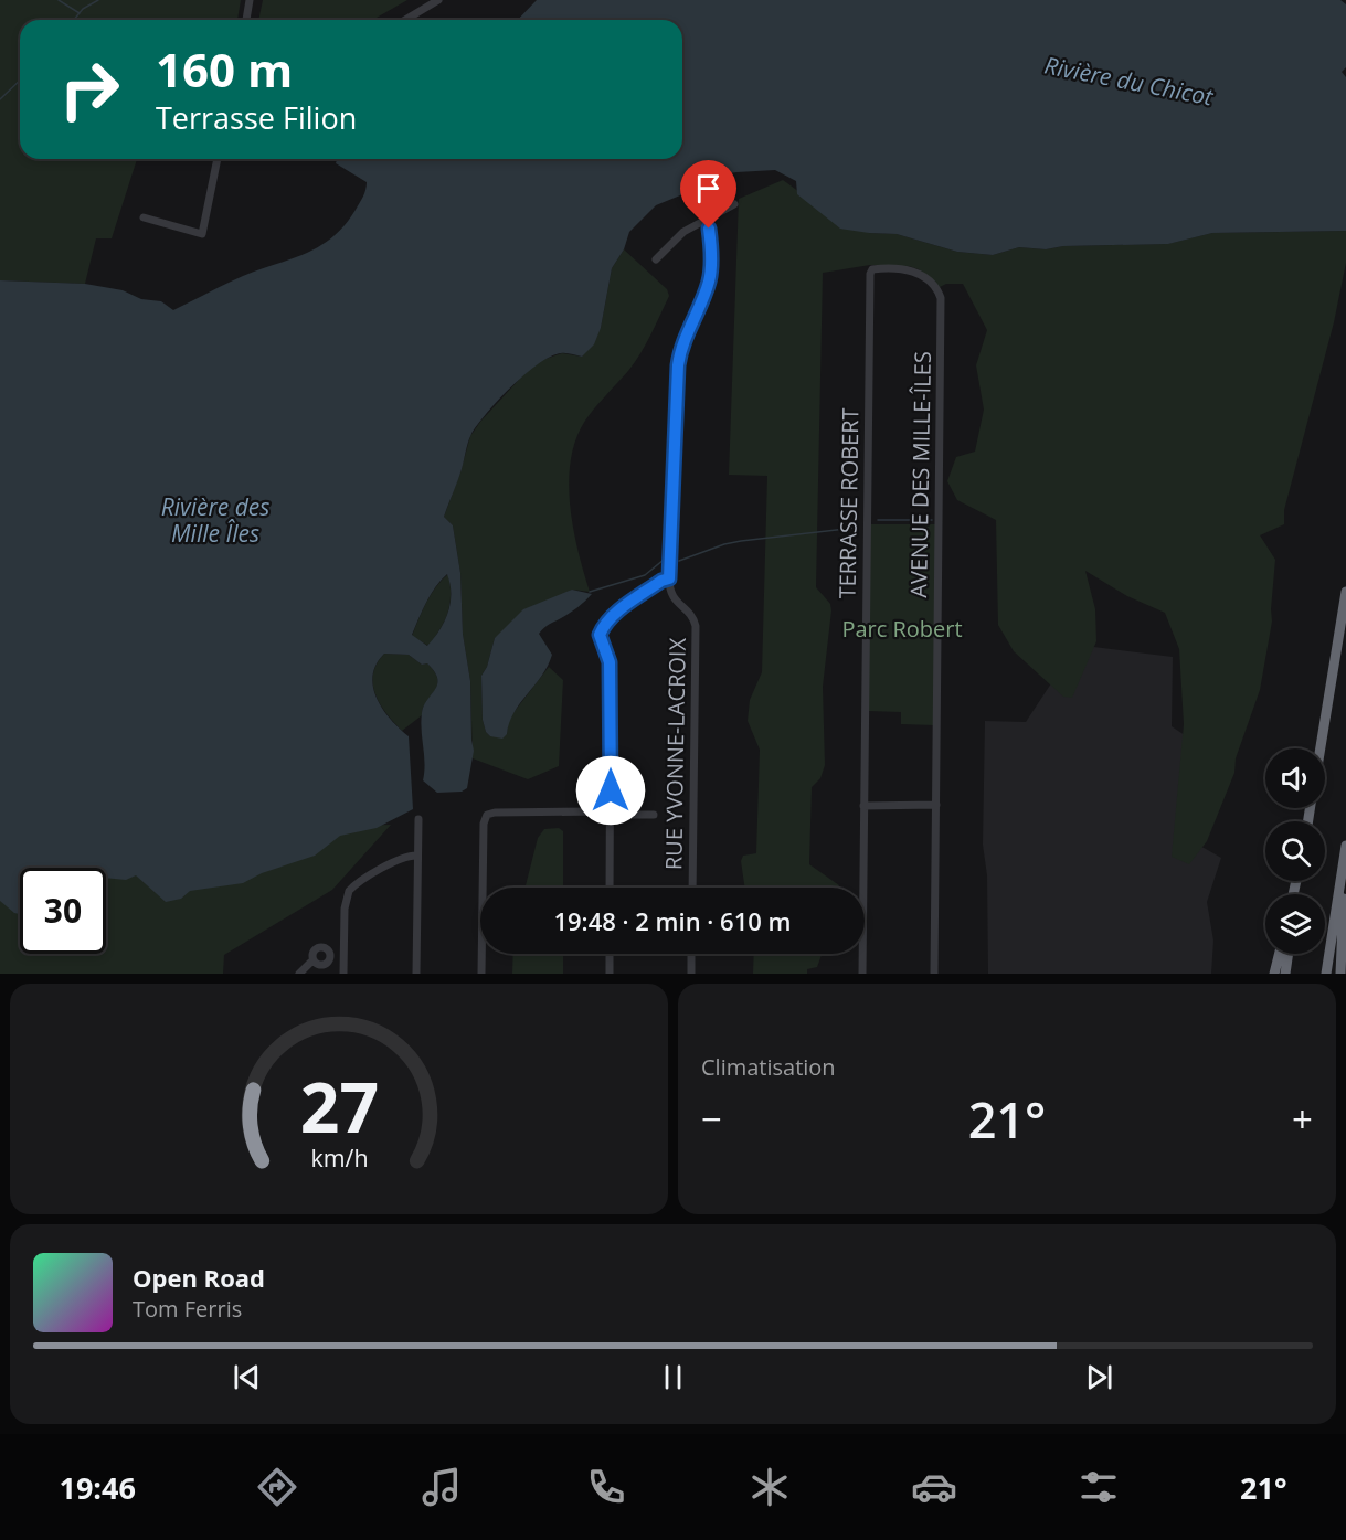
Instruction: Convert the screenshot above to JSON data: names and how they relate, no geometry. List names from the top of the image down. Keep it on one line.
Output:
{"streets":{"street":["AVENUE DES MILLE-ÎLES","TERRASSE ROBERT","RUE YVONNE-LACROIX"]},"crossings":[["AVENUE DES MILLE-ÎLES","TERRASSE ROBERT"]],"water":["Rivière du Chicot","Rivière des Mille Îles"],"parks":["Parc Robert"],"page":{"turn":["160 m","Terrasse Filion"],"limit":"30","trip":"19:48 · 2 min · 610 m","tile":"Climatisation","heat":["−","21°","+"],"song":["Open Road","Tom Ferris"],"tabs":["19:46","21°"],"gauge":["27","km/h"]}}
